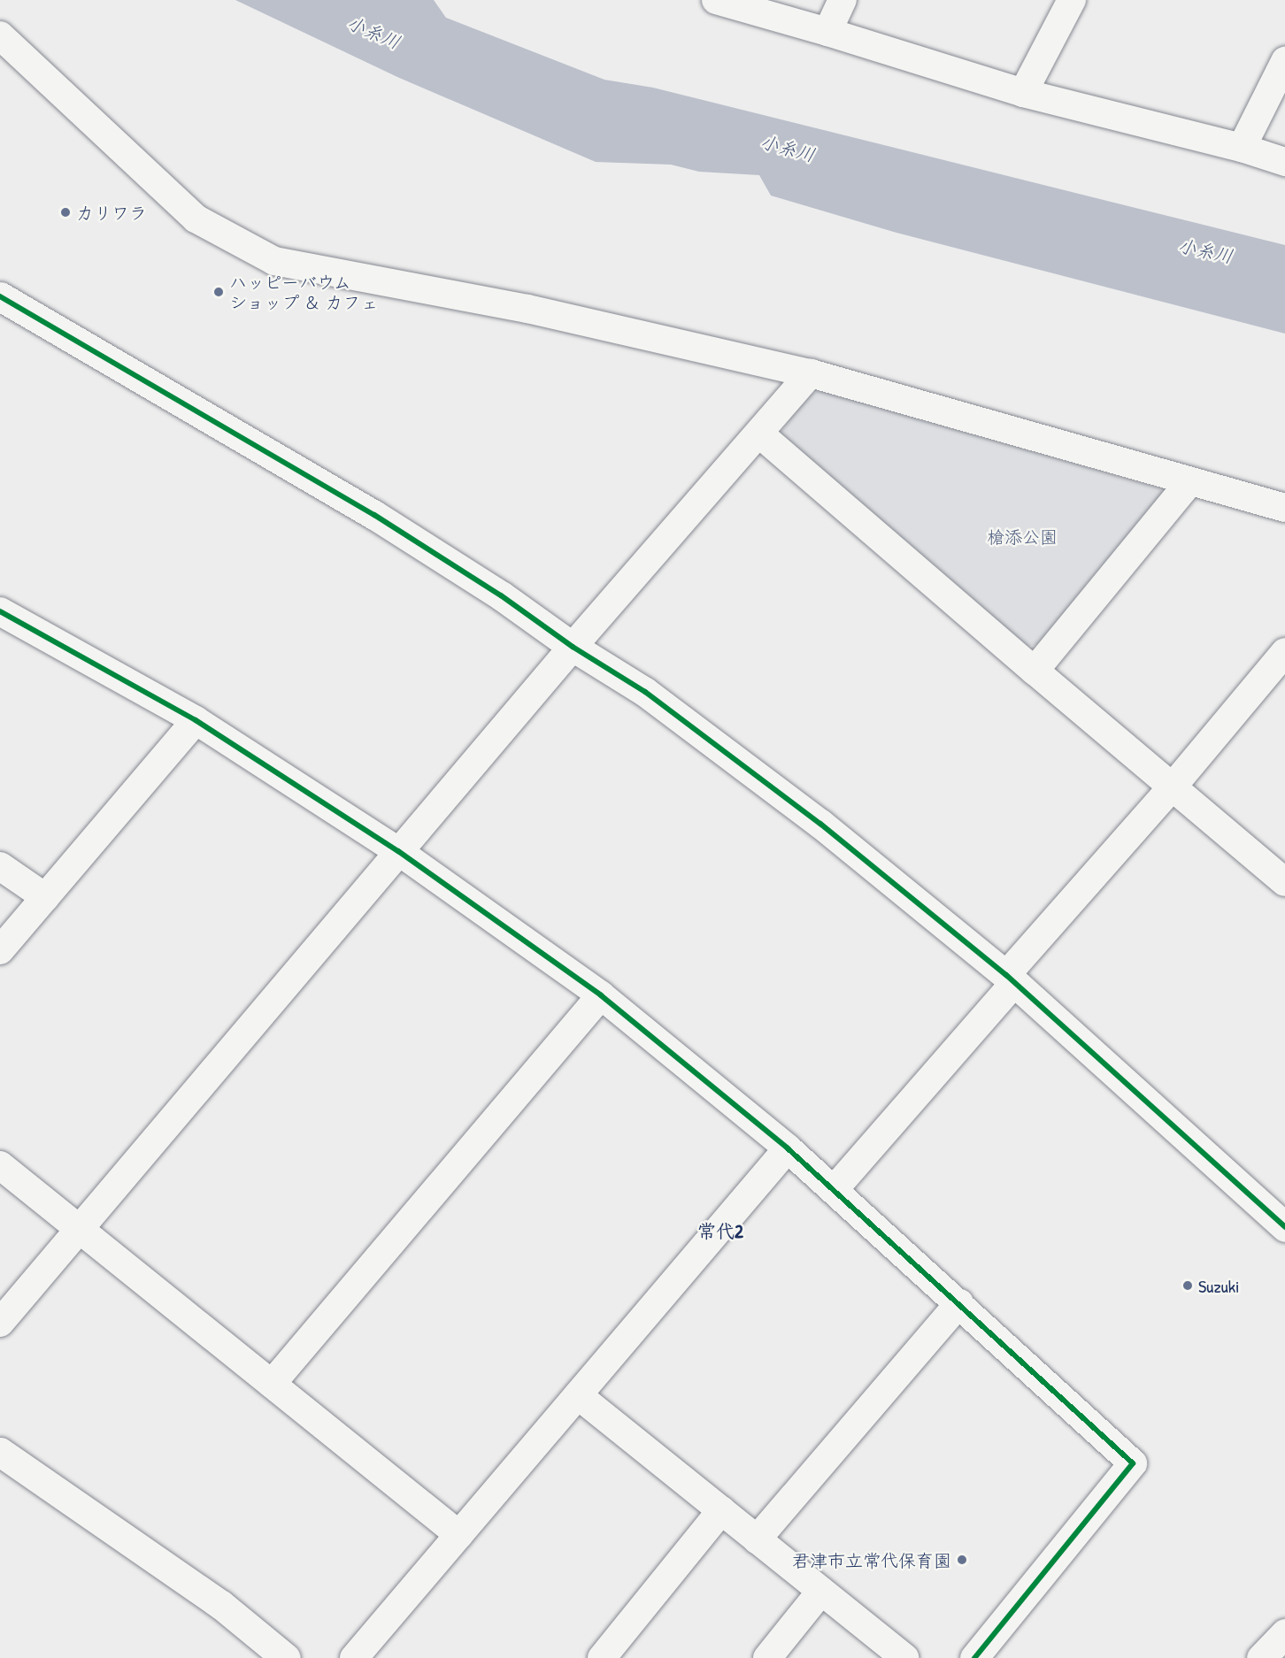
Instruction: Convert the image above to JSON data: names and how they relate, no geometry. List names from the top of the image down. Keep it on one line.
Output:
{"districts":["常代2"],"water":["小糸川"],"parks":["槍添公園"],"places":["カリワラ","ハッピーバウム ショップ ＆ カフェ","Suzuki","君津市立常代保育園"]}
